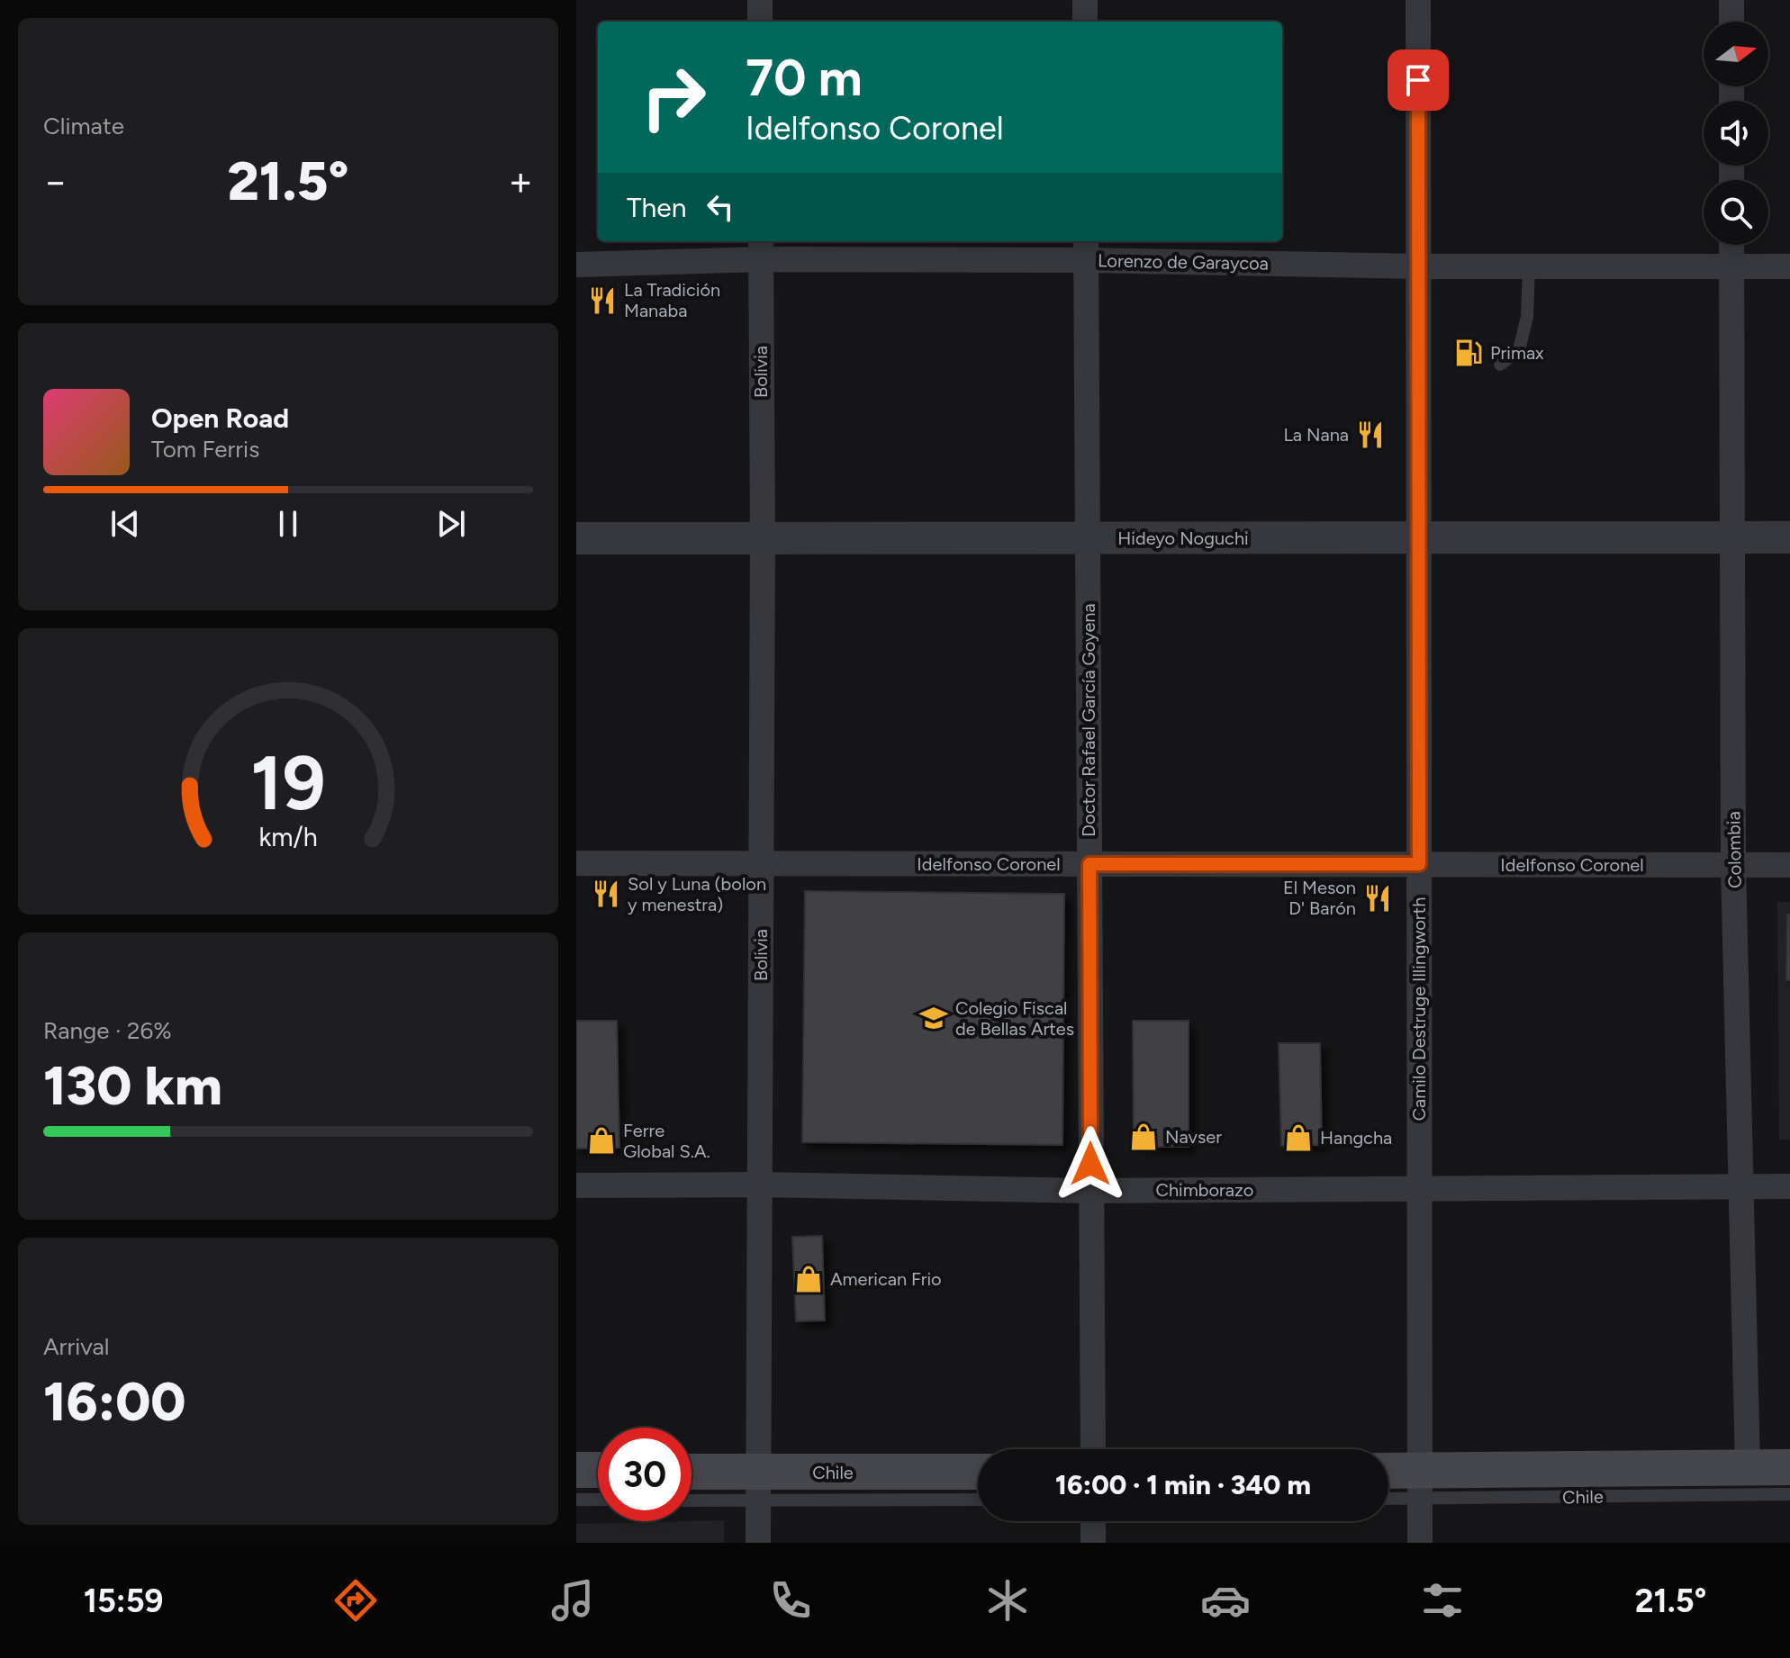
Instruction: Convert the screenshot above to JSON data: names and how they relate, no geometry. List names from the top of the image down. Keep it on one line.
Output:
{"streets":{"main road":["Chile"],"street":["Lorenzo de Garaycoa","Bolivia","Hideyo Noguchi","Doctor Rafael García Goyena","Colombia","Idelfonso Coronel","Camilo Destruge Illingworth","Chimborazo"]},"crossings":[["Lorenzo de Garaycoa","Bolivia"],["Lorenzo de Garaycoa","Doctor Rafael García Goyena"],["Lorenzo de Garaycoa","Colombia"],["Lorenzo de Garaycoa","Camilo Destruge Illingworth"],["Bolivia","Hideyo Noguchi"],["Bolivia","Idelfonso Coronel"],["Bolivia","Chimborazo"],["Bolivia","Chile"],["Hideyo Noguchi","Doctor Rafael García Goyena"],["Hideyo Noguchi","Colombia"],["Hideyo Noguchi","Camilo Destruge Illingworth"],["Doctor Rafael García Goyena","Idelfonso Coronel"],["Doctor Rafael García Goyena","Chimborazo"],["Colombia","Idelfonso Coronel"],["Colombia","Chimborazo"],["Colombia","Chile"],["Idelfonso Coronel","Camilo Destruge Illingworth"],["Camilo Destruge Illingworth","Chimborazo"],["Camilo Destruge Illingworth","Chile"]],"places":{"restaurant":["La Tradición Manaba","La Nana","Sol y Luna (bolon y menestra)","El Meson D' Barón"],"fuel station":["Primax"],"school or university":["Colegio Fiscal de Bellas Artes"],"shop":["Navser","Hangcha","Ferre Global S.A.","American Frio"]},"north":"right","page":{"tile":["Climate",["Range · 26%","130 km"],["Arrival","16:00"]],"turn":["70 m","Idelfonso Coronel"],"heat":["−","21.5°","+"],"then":"Then","song":["Open Road","Tom Ferris"],"limit":"30","trip":"16:00 · 1 min · 340 m","tabs":["15:59","21.5°"],"gauge":["19","km/h"]}}
